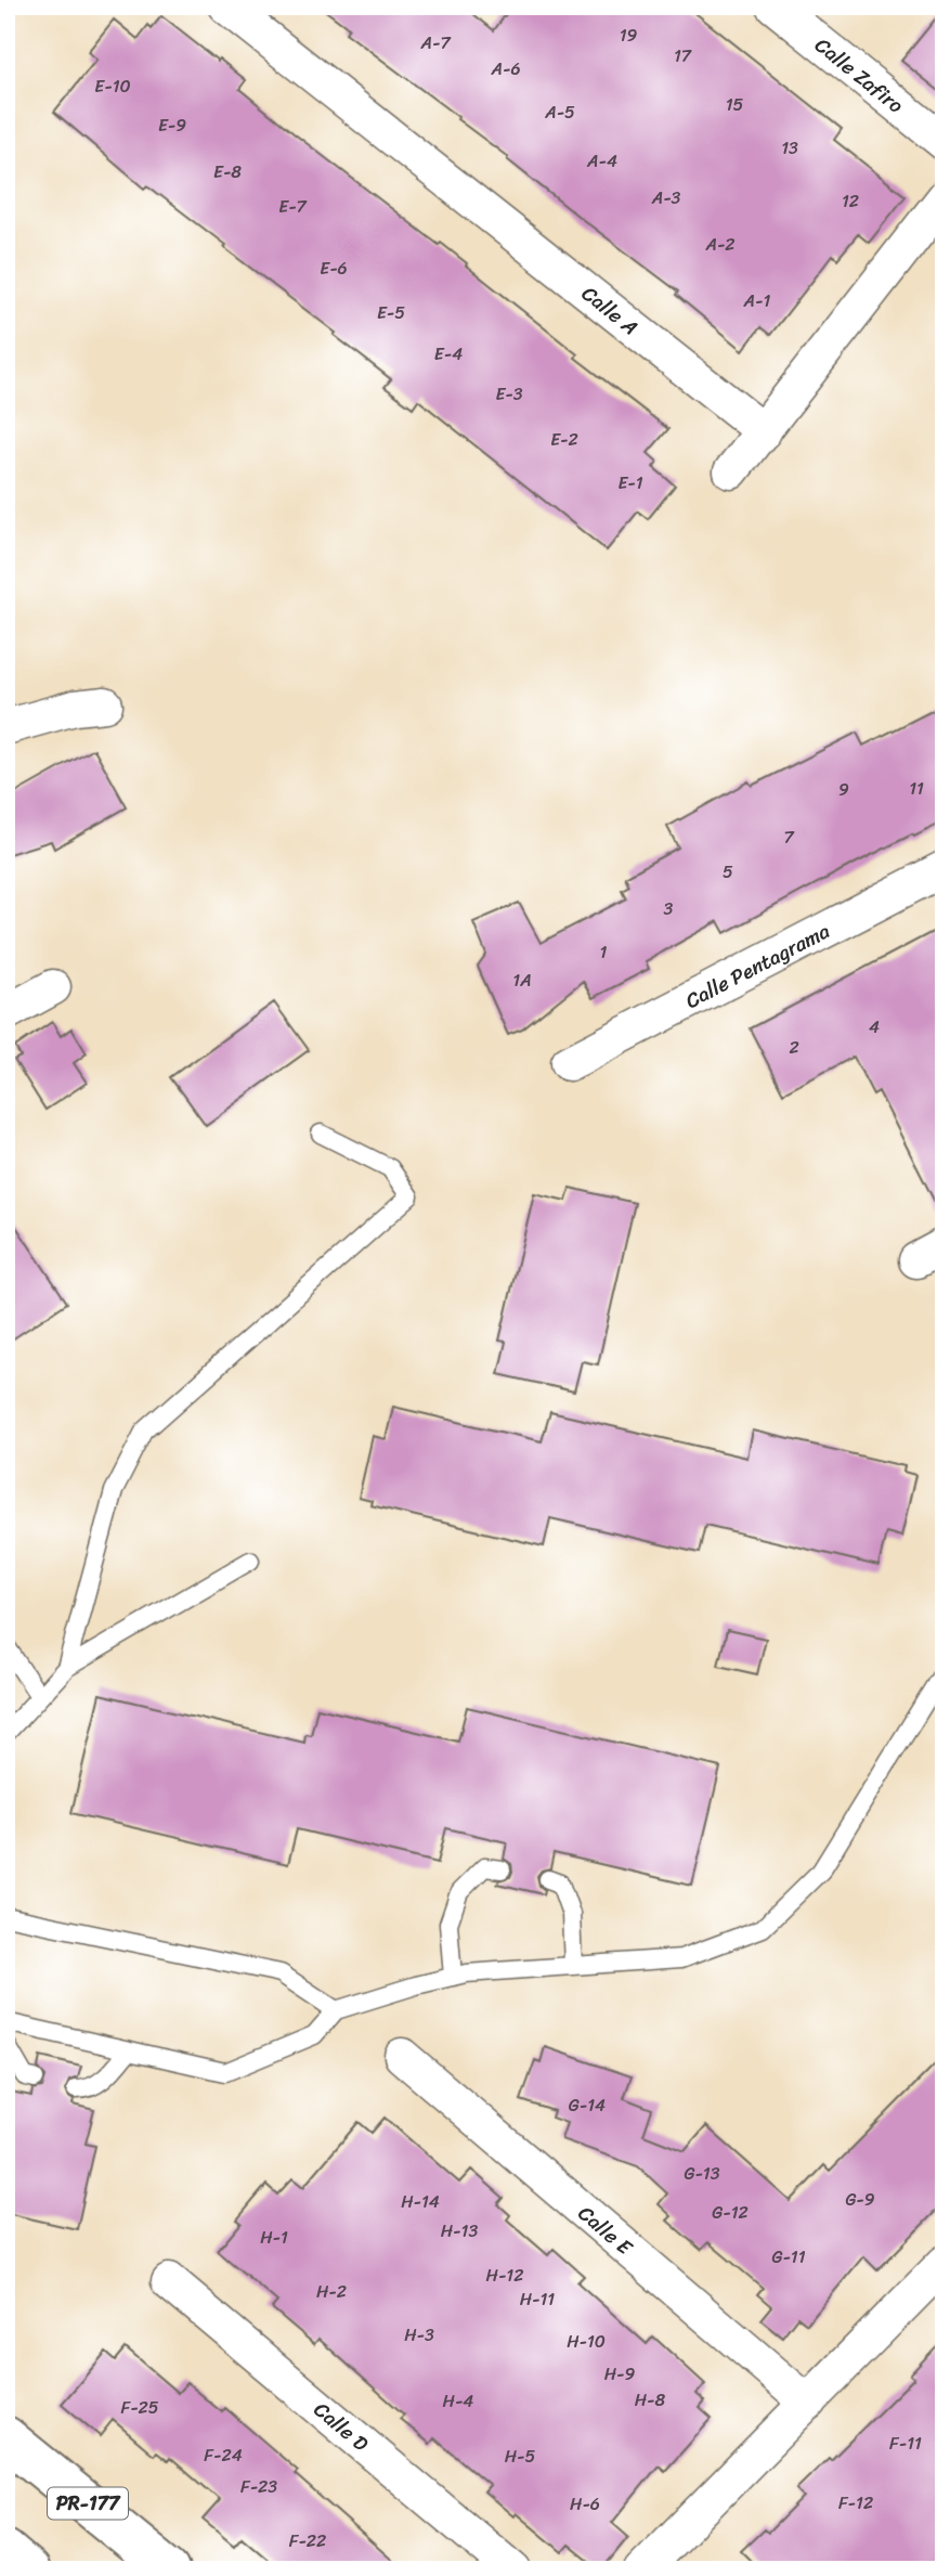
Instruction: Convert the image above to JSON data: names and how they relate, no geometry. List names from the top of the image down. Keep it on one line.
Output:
{"streets":{"main road":["PR-177"],"street":["Calle Zafiro","Calle A","Calle Pentagrama","Calle E","Calle D"]},"house_numbers":["19","A-7","17","A-6","E-10","15","A-5","E-9","13","A-4","E-8","A-3","12","E-7","A-2","E-6","A-1","E-5","E-4","E-3","E-2","E-1","11","9","7","5","3","1","1A","4","2","G-14","G-13","G-9","H-14","G-12","H-13","H-1","G-11","H-12","H-2","H-11","H-3","H-10","H-9","H-8","H-4","F-25","F-11","F-24","H-5","F-23","F-12","H-6","F-22"]}
